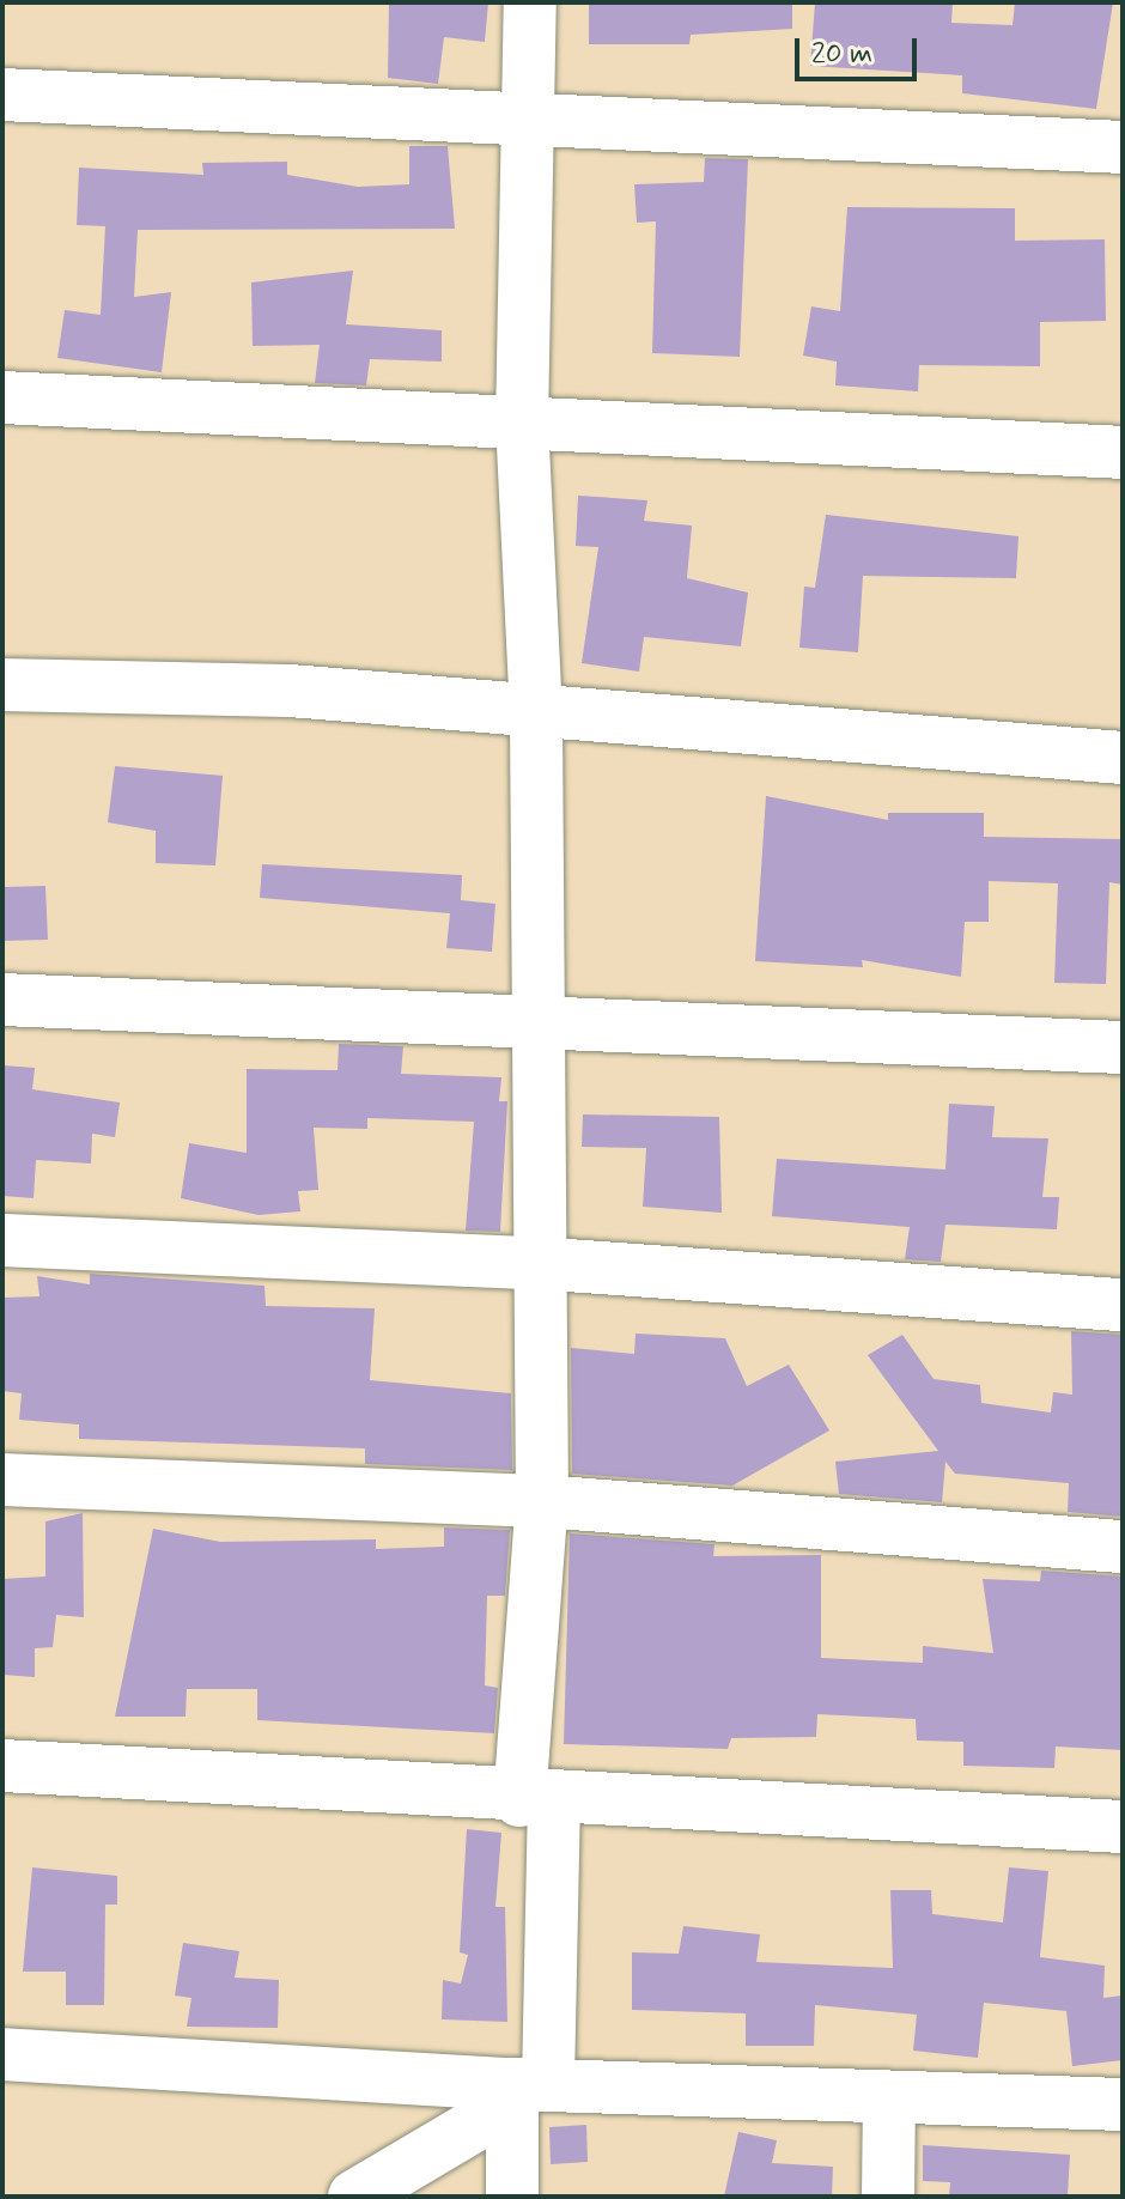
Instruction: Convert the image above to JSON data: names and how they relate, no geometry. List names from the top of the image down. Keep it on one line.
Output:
{"scale_bar":"20 m"}
